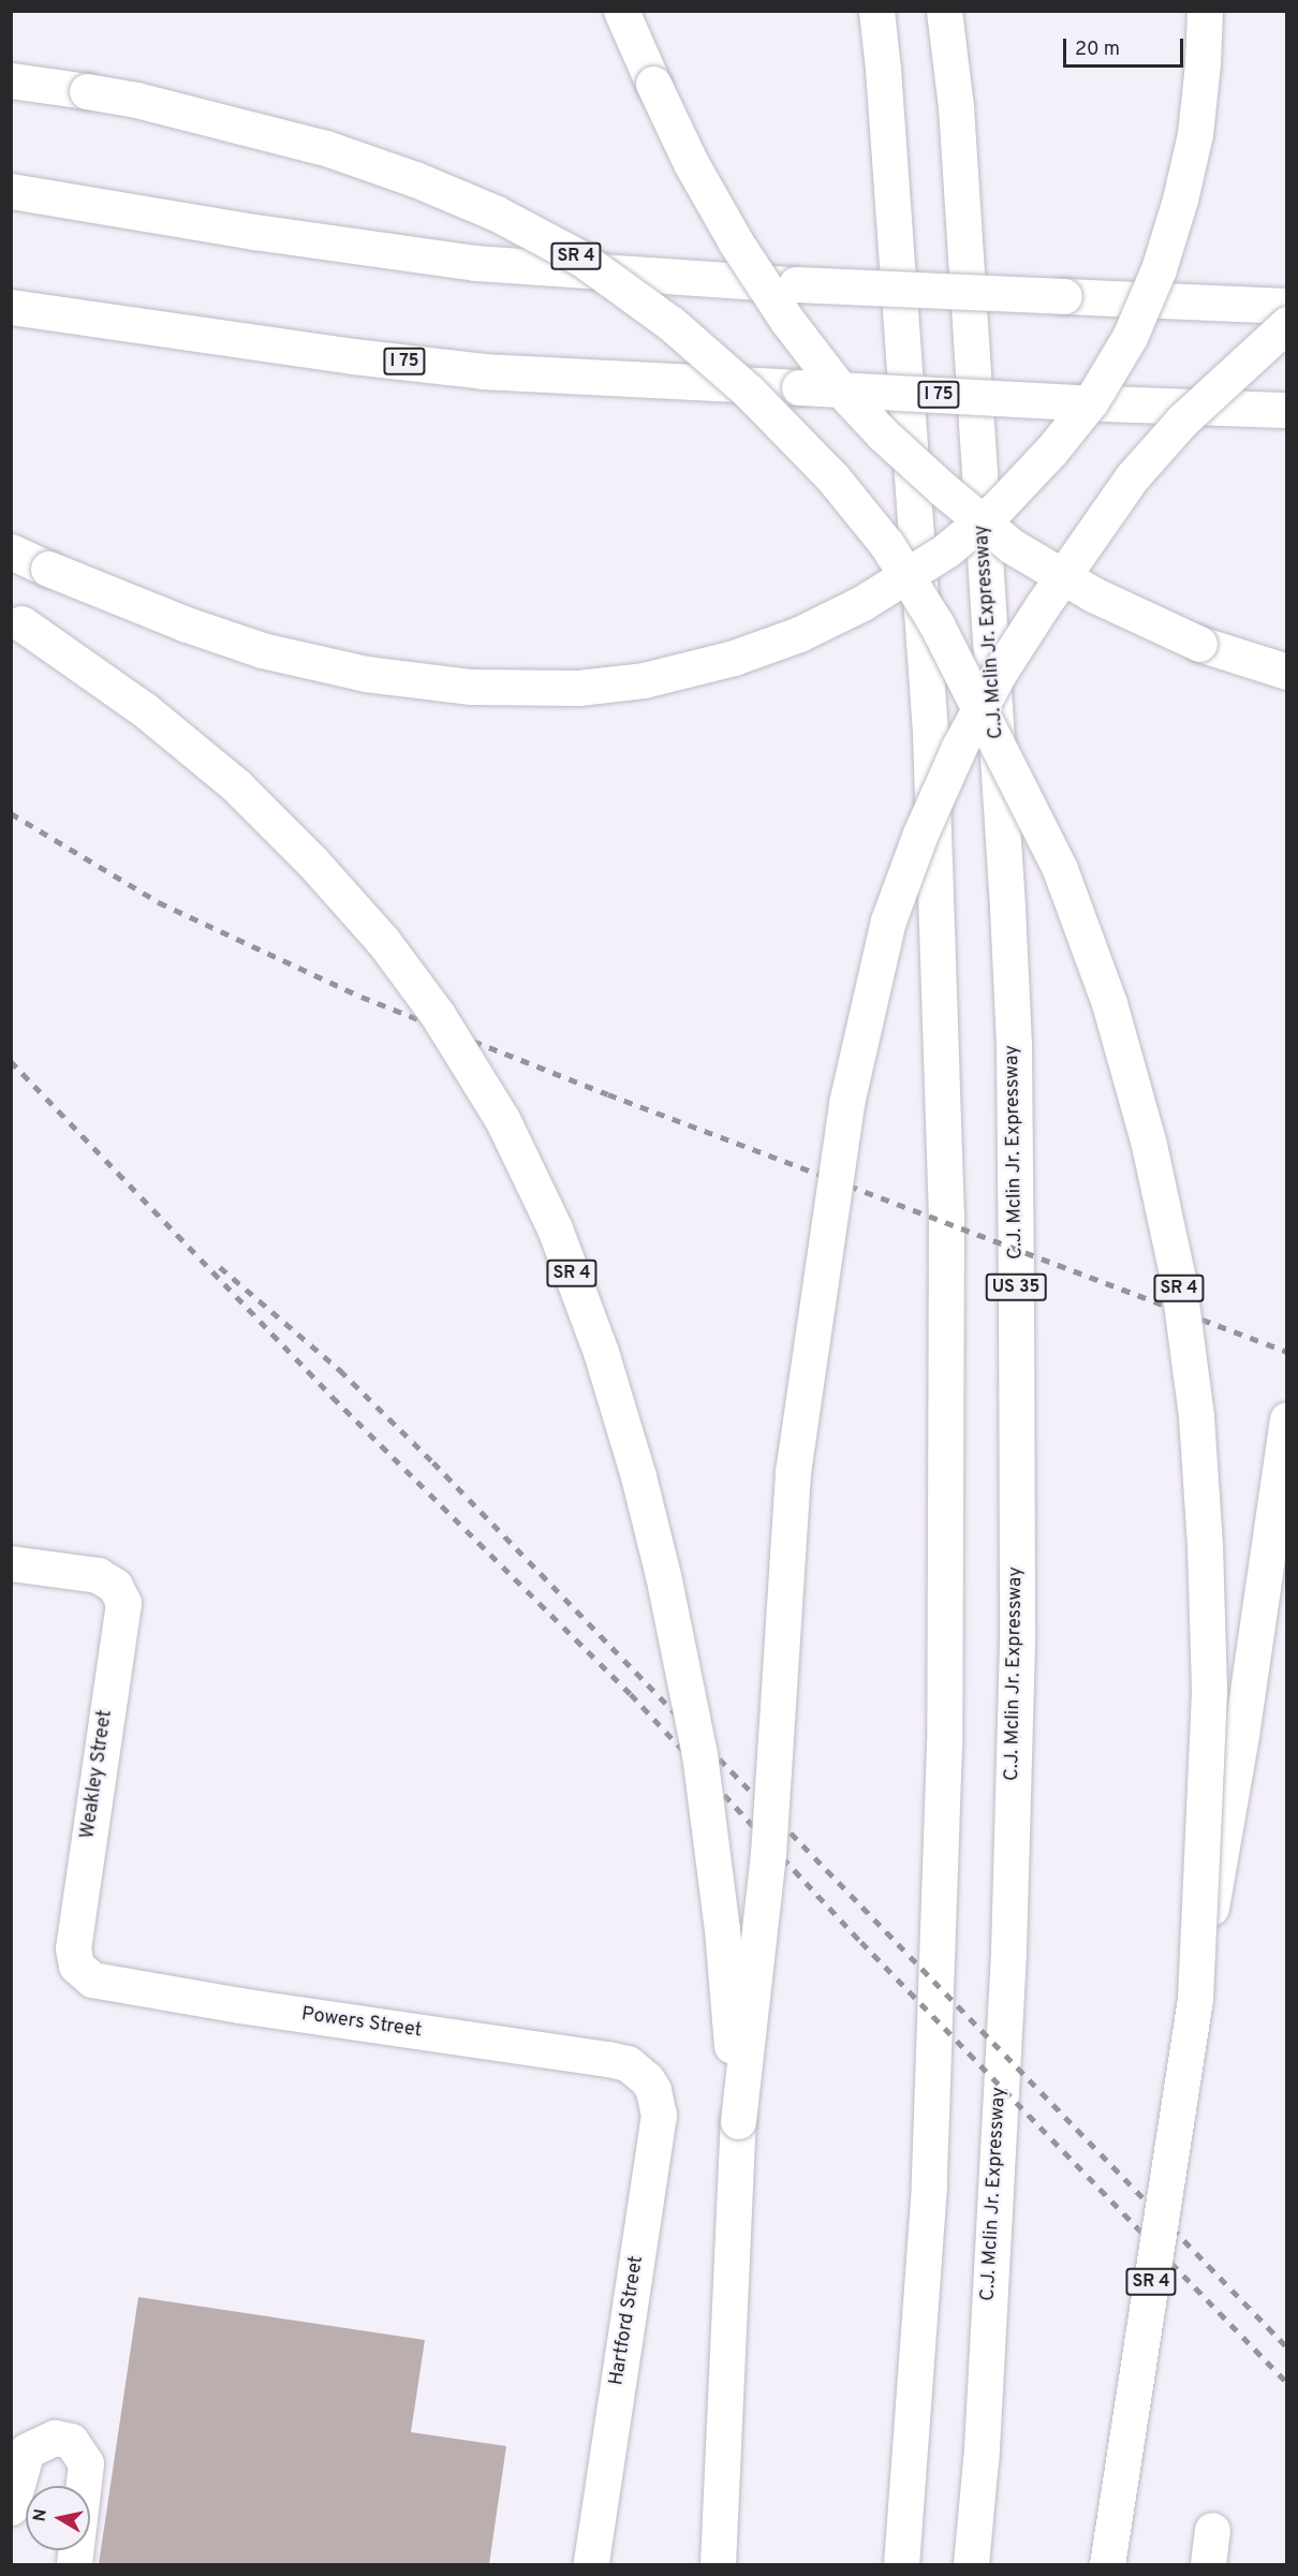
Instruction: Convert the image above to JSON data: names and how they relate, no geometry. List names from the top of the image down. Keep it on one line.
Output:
{"streets":{"main road":["SR 4","I 75","C.J. Mclin Jr. Expressway","US 35","Weakley Street","Powers Street","Hartford Street"]},"crossings":[["Weakley Street","Powers Street"],["Powers Street","Hartford Street"]],"scale_bar":"20 m","north":"left"}
